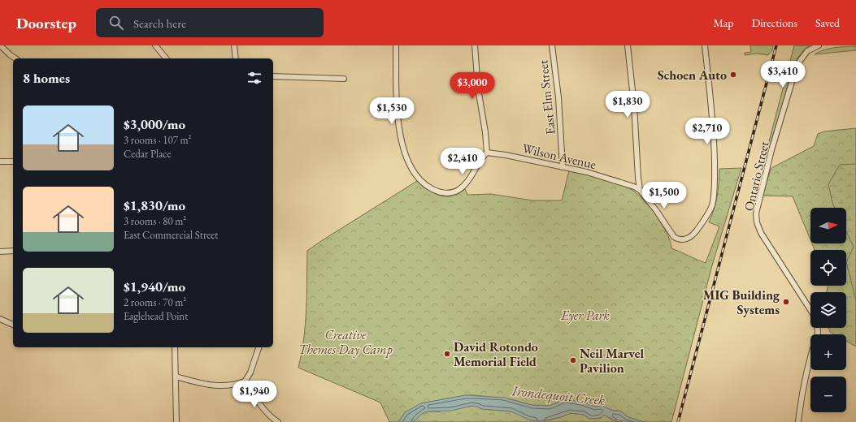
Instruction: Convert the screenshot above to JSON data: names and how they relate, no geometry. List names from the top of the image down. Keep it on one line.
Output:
{"streets":{"street":["East Elm Street","Wilson Avenue","Ontario Street"]},"crossings":[["East Elm Street","Wilson Avenue"]],"water":["Irondequoit Creek"],"parks":["Eyer Park","Creative Themes Day Camp"],"places":["Schoen Auto","MIG Building Systems","David Rotondo Memorial Field","Neil Marvel Pavilion"],"north":"right","page":{"header":"Doorstep","search":"Search here","nav":["Map","Directions","Saved"],"heading":"8 homes","price":["$3,410","$3,000","$1,830","$1,530","$2,710","$2,410","$1,500","$1,940"],"list":[{"name":"$3,000/mo","note":"3 rooms · 107 m² · Cedar Place"},{"name":"$1,830/mo","note":"3 rooms · 80 m² · East Commercial Street"},{"name":"$1,940/mo","note":"2 rooms · 70 m² · Eaglehead Point"}],"map_buttons":["+","−"]}}
